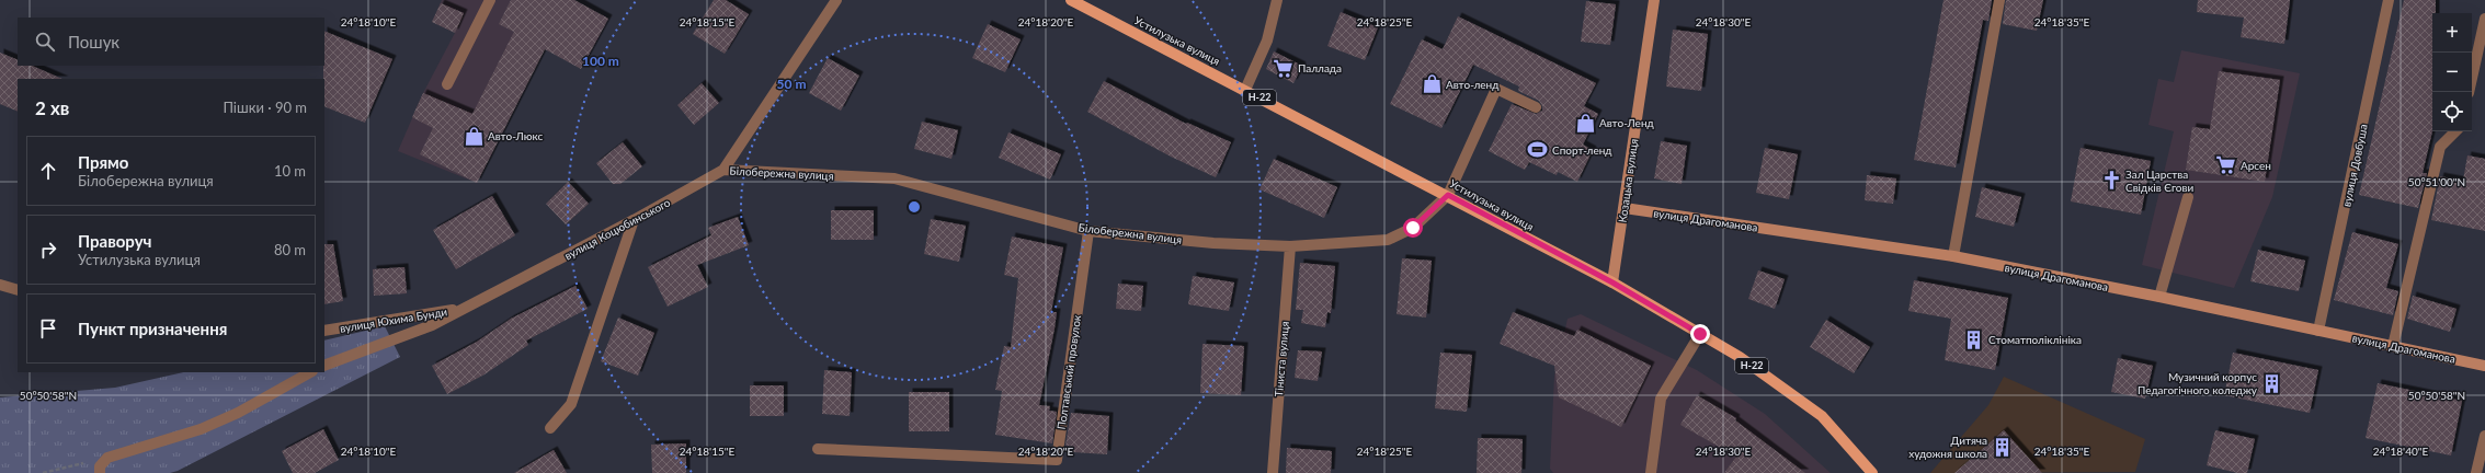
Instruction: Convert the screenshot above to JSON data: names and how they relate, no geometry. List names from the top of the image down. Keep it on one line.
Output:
{"streets":{"main road":["Устилузька вулиця","Н-22"],"street":["вулиця Довбуша","Білобережна вулиця","Козацька вулиця","вулиця Драгоманова","вулиця Коцюбинського","вулиця Юхима Бунди","Тіниста вулиця","Полтавський провулок"]},"crossings":[["Устилузька вулиця","Білобережна вулиця"],["Устилузька вулиця","Козацька вулиця"],["вулиця Довбуша","вулиця Драгоманова"],["Білобережна вулиця","вулиця Коцюбинського"],["Білобережна вулиця","Тіниста вулиця"],["Білобережна вулиця","Полтавський провулок"],["Козацька вулиця","вулиця Драгоманова"],["вулиця Коцюбинського","вулиця Юхима Бунди"]],"places":{"supermarket":["Паллада","Арсен"],"shop":["Авто-ленд","Авто-Ленд","Авто-Люкс"],"sports":["Спорт-ленд"],"church":["Зал Царства Свідків Єгови"],"building":["Стоматполіклініка","Музичний корпус Педагогічного коледжу","Дитяча художня школа"]},"page":{"map_buttons":["+","−"],"search":"Пошук","heading":["2 хв","Пішки · 90 m"],"list":[["Прямо","Білобережна вулиця","10 m"],["Праворуч","Устилузька вулиця","80 m"],"Пункт призначення"]},"coordinates":["24°18'10\"E","24°18'15\"E","24°18'20\"E","24°18'25\"E","24°18'30\"E","24°18'35\"E","50°51'00\"N","50°50'58\"N","24°18'40\"E"],"rings":["100 m","50 m"]}
